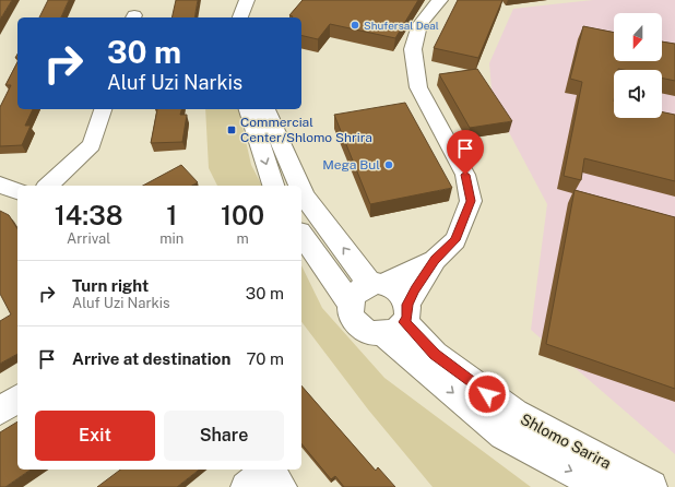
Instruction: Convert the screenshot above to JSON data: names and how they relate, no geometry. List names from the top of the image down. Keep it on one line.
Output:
{"streets":{"street":["Shlomo Sarira"]},"places":{"other":["Shufersal Deal","Mega Bul"],"transit":["Commercial Center/Shlomo Shrira"]},"north":"bottom","page":{"turn":["30 m","Aluf Uzi Narkis"],"eta":["14:38","Arrival","1","min","100","m"],"list":[{"name":"Turn right","note":"Aluf Uzi Narkis","value":"30 m"},{"name":"Arrive at destination","value":"70 m"}],"buttons":["Exit","Share"]}}
